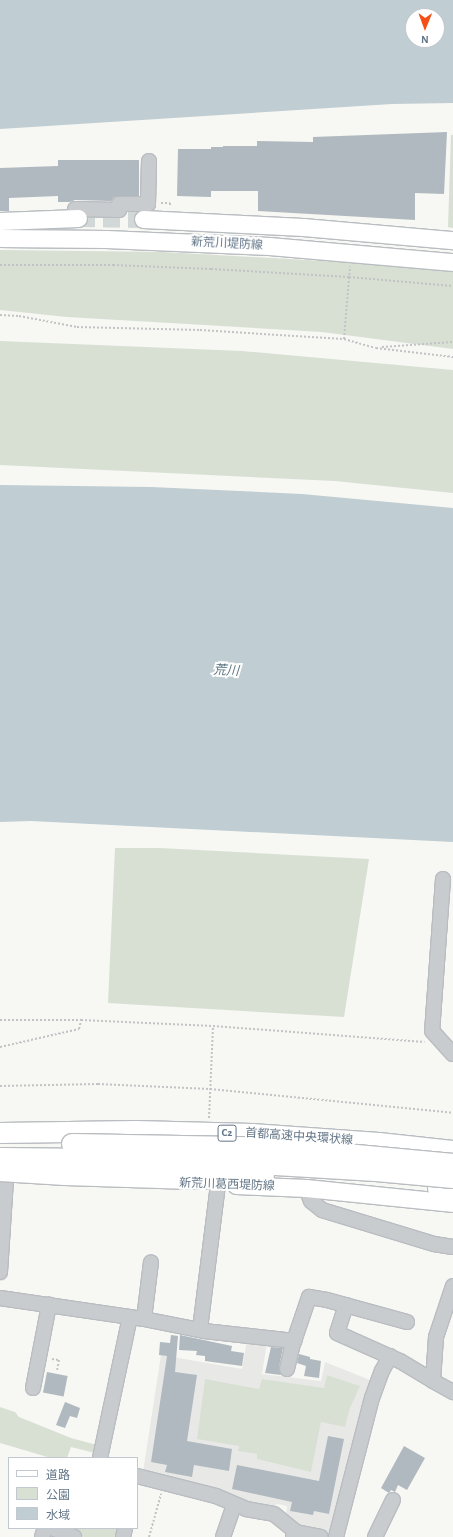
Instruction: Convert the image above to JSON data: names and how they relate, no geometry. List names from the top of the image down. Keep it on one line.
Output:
{"streets":{"highway":["C2","首都高速中央環状線"],"main road":["新荒川堤防線","新荒川葛西堤防線"]},"water":["荒川"],"legend":["道路","公園","水域"],"north":"bottom"}
